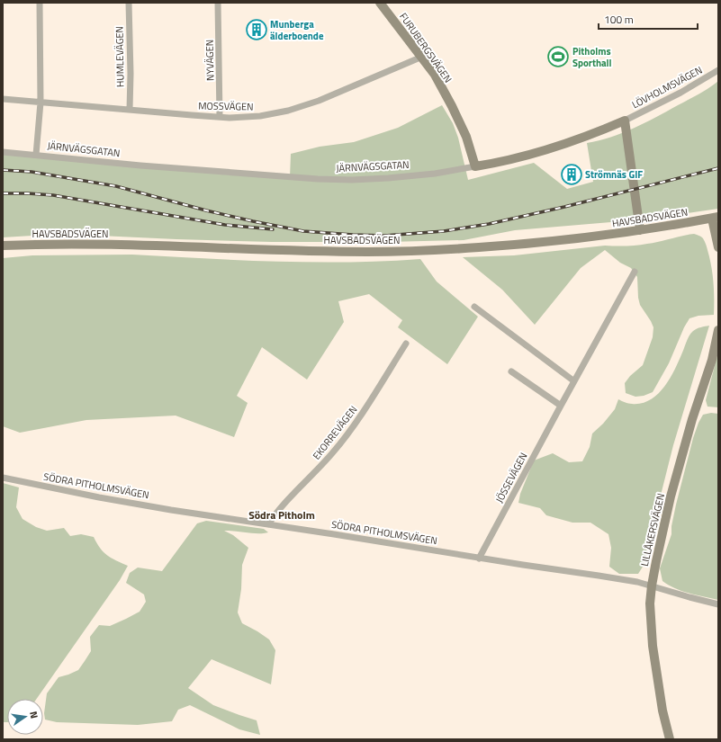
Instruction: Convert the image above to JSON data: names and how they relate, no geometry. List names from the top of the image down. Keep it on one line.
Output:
{"streets":{"street":["FURUBERGSVÄGEN","HUMLEVÄGEN","NYVÄGEN","LÖVHOLMSVÄGEN","MOSSVÄGEN","JÄRNVÄGSGATAN","HAVSBADSVÄGEN","EKORREVÄGEN","JÖSSEVÄGEN","SÖDRA PITHOLMSVÄGEN","LILLÅKERSVÄGEN"]},"crossings":[["FURUBERGSVÄGEN","MOSSVÄGEN"],["FURUBERGSVÄGEN","JÄRNVÄGSGATAN"],["HUMLEVÄGEN","MOSSVÄGEN"],["NYVÄGEN","MOSSVÄGEN"],["LÖVHOLMSVÄGEN","JÄRNVÄGSGATAN"],["EKORREVÄGEN","SÖDRA PITHOLMSVÄGEN"],["JÖSSEVÄGEN","SÖDRA PITHOLMSVÄGEN"],["SÖDRA PITHOLMSVÄGEN","LILLÅKERSVÄGEN"]],"districts":["Södra Pitholm"],"places":{"building":["Munberga älderboende","Strömnäs GIF"],"sports":["Pitholms Sporthall"]},"scale_bar":"100 m","north":"right"}
